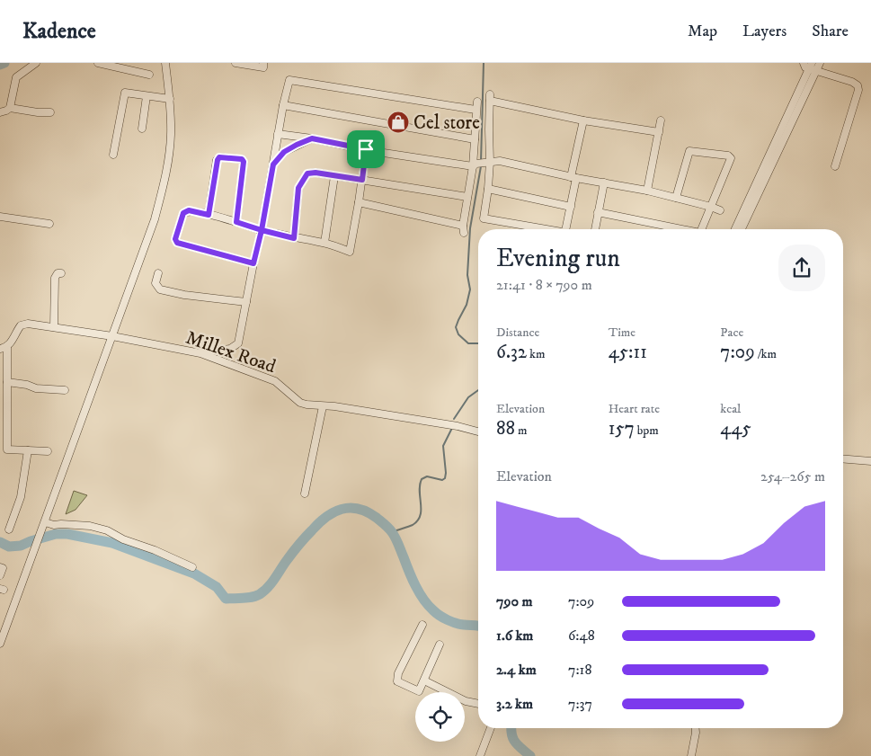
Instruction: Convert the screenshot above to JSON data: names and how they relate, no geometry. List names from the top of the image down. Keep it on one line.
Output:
{"streets":{"street":["Millex Road"]},"places":{"shop":["Cel store"]},"page":{"header":"Kadence","nav":["Map","Layers","Share"],"heading":["Evening run","21:41 · 8 × 790 m"],"stats":[["Distance","6.32 km"],["Time","45:11"],["Pace","7:09 /km"],["Elevation","88 m"],["Heart rate","157 bpm"],["kcal","445"]],"chart":["Elevation","254–265 m"],"list":[{"name":"790 m","note":"7:09"},{"name":"1.6 km","note":"6:48"},{"name":"2.4 km","note":"7:18"},{"name":"3.2 km","note":"7:37"}]}}
